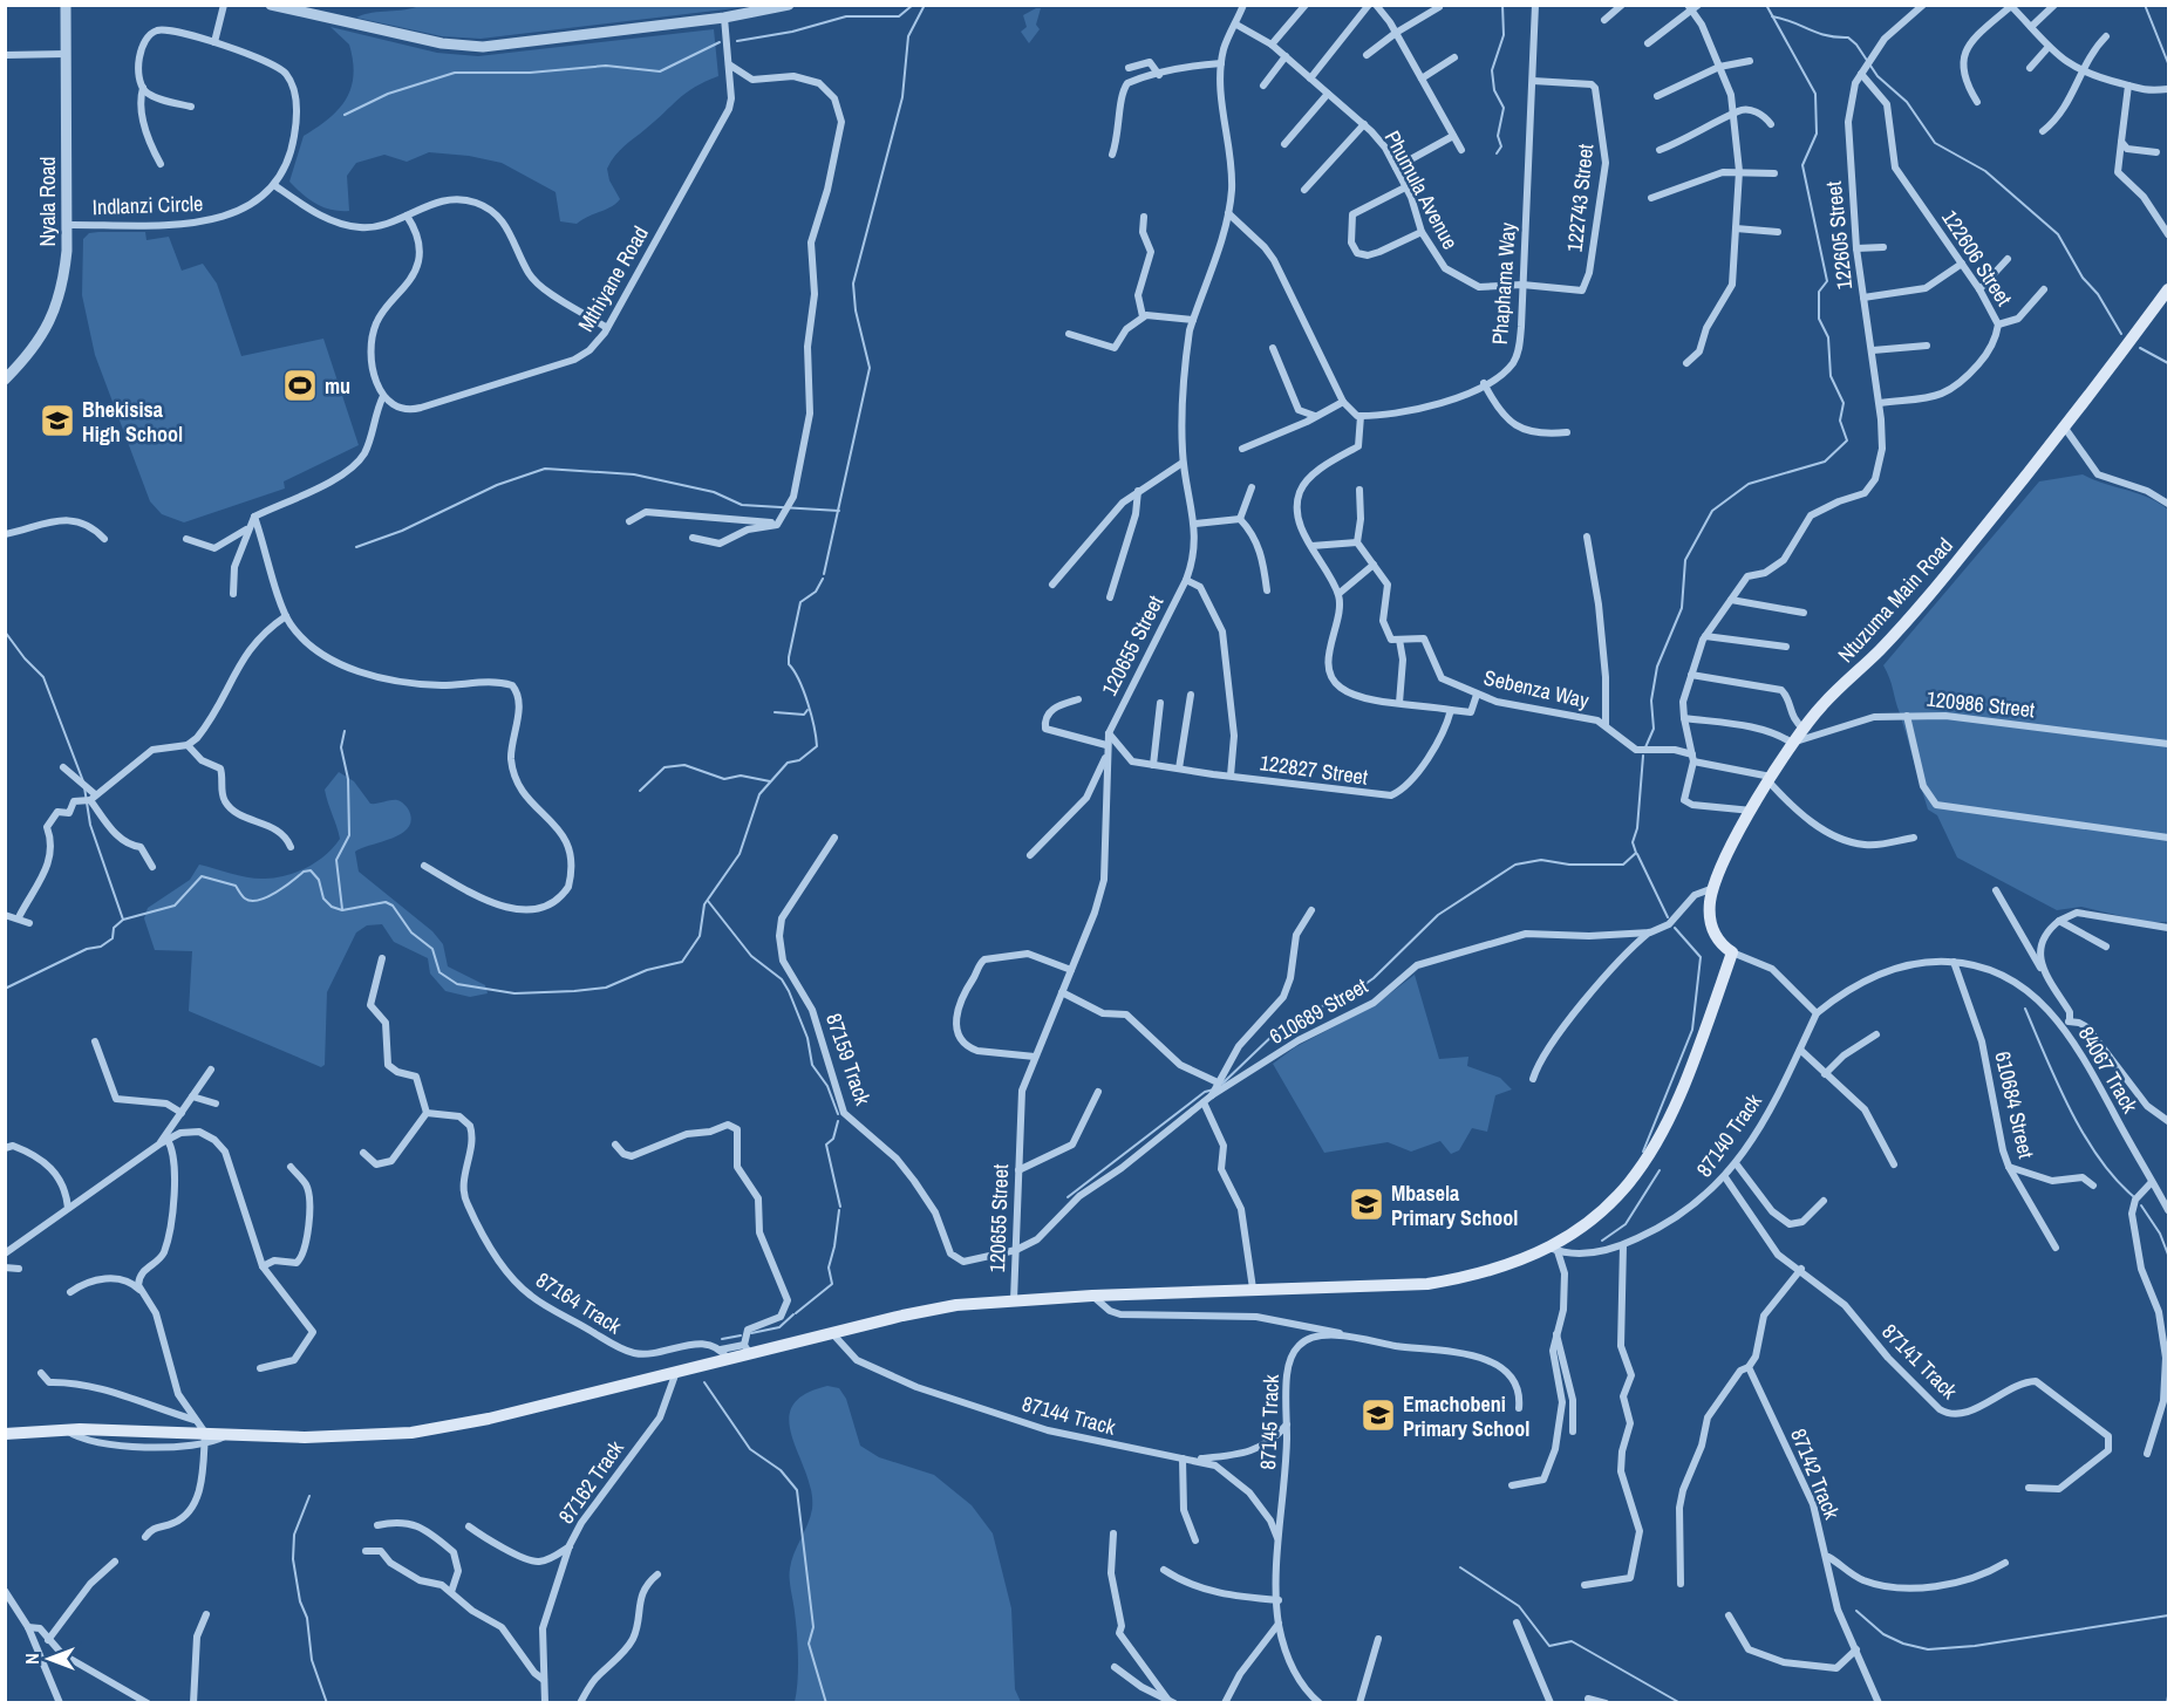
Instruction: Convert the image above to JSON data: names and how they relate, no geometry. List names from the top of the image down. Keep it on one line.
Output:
{"streets":{"main road":["Ntuzuma Main Road"],"street":["Phumula Avenue","122743 Street","Nyala Road","Indlanzi Circle","122605 Street","122606 Street","Mthiyane Road","Phaphama Way","120655 Street","Sebenza Way","120986 Street","122827 Street","610689 Street","87159 Track","84067 Track","610684 Street","87140 Track","87164 Track","87141 Track","87144 Track","87145 Track","87142 Track","87162 Track"]},"crossings":[["Phumula Avenue","122743 Street"],["Phumula Avenue","Phaphama Way"],["Phumula Avenue","120655 Street"],["122743 Street","Phaphama Way"],["Nyala Road","Indlanzi Circle"],["122605 Street","122606 Street"],["Ntuzuma Main Road","Sebenza Way"],["Ntuzuma Main Road","120986 Street"],["Ntuzuma Main Road","610689 Street"],["120655 Street","122827 Street"],["120655 Street","610689 Street"],["120655 Street","87159 Track"],["610689 Street","87159 Track"],["84067 Track","610684 Street"],["84067 Track","87140 Track"],["87140 Track","87141 Track"],["87144 Track","87145 Track"]],"places":{"sports":["mu"],"school or university":["Bhekisisa High School","Mbasela Primary School","Emachobeni Primary School"]},"north":"left"}
